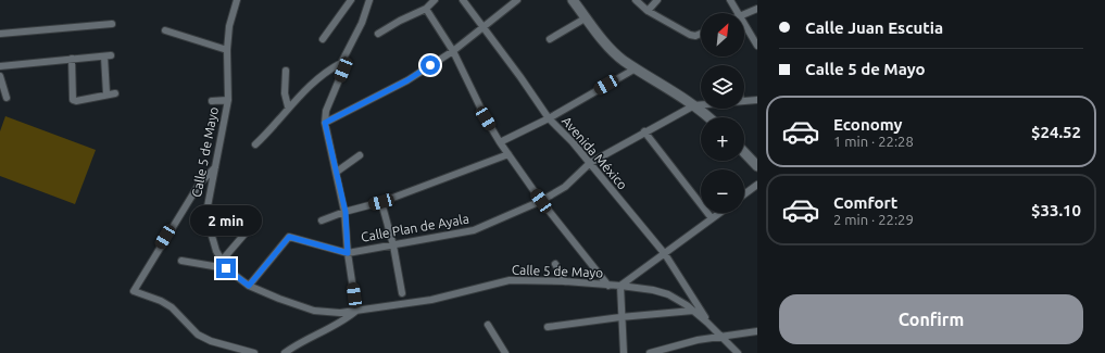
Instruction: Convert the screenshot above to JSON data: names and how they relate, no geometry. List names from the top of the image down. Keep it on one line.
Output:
{"streets":{"street":["Calle 5 de Mayo","Avenida México","Calle Plan de Ayala"]},"crossings":[["Calle 5 de Mayo","Avenida México"],["Calle 5 de Mayo","Calle Plan de Ayala"],["Avenida México","Calle Plan de Ayala"]],"north":"top right","page":{"banner":["Calle Juan Escutia","Calle 5 de Mayo"],"map_buttons":["+","−"],"list":[{"name":"Economy","note":"1 min · 22:28","value":"$24.52"},{"name":"Comfort","note":"2 min · 22:29","value":"$33.10"}],"bubble":"2 min","buttons":"Confirm"}}
